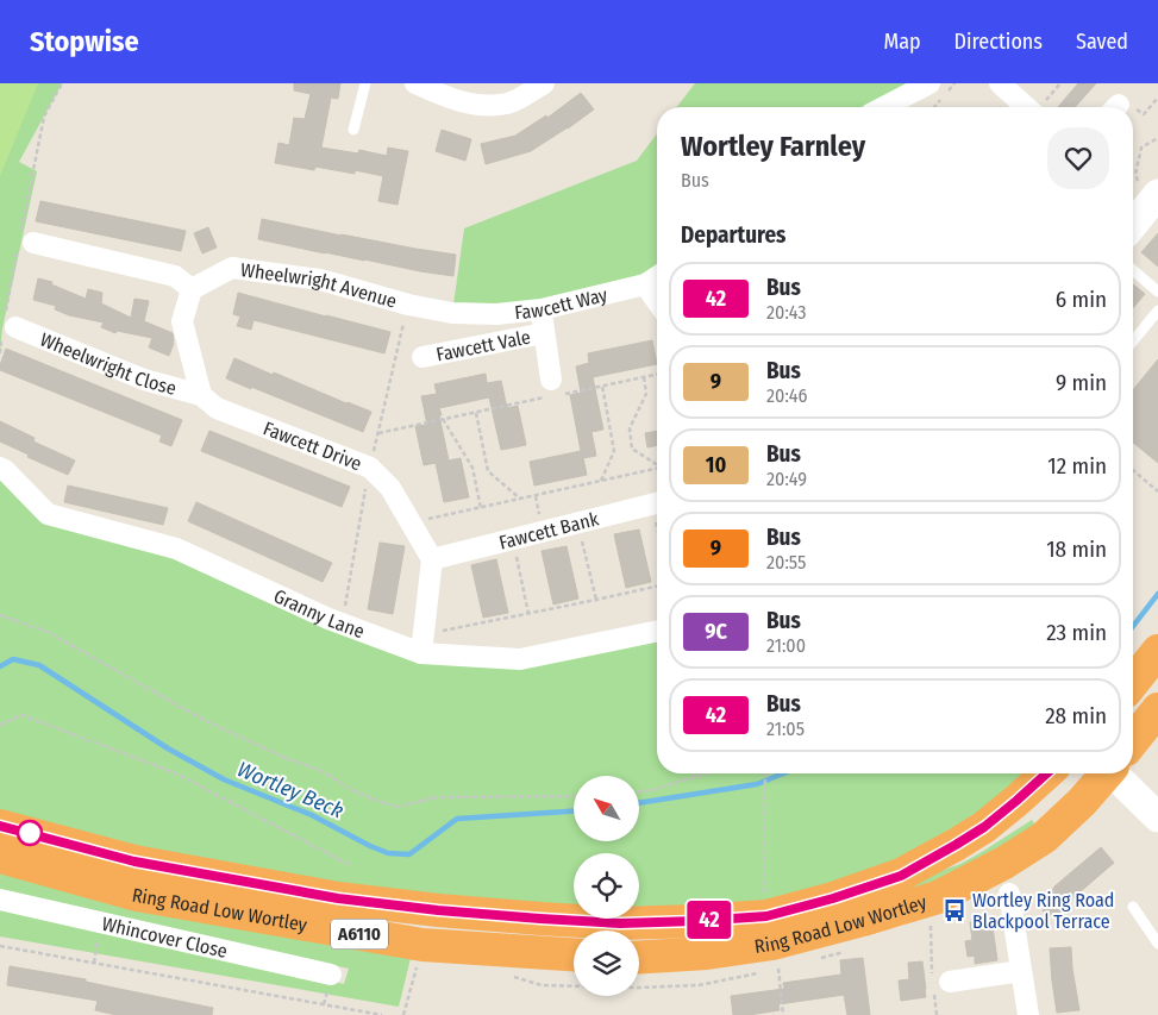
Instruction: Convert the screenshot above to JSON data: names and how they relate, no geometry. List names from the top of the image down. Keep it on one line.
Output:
{"streets":{"highway":["Ring Road Low Wortley","A6110"],"street":["Wheelwright Avenue","Fawcett Way","Fawcett Vale","Wheelwright Close","Fawcett Drive","Fawcett Bank","Granny Lane","Whincover Close"]},"crossings":[["Wheelwright Avenue","Fawcett Way"],["Fawcett Way","Fawcett Vale"],["Wheelwright Close","Fawcett Drive"],["Fawcett Drive","Fawcett Bank"],["Ring Road Low Wortley","A6110"]],"water":["Wortley Beck"],"places":{"bus stop":["Wortley Ring Road Blackpool Terrace"]},"lines":["bus line 42"],"north":"top left","page":{"header":"Stopwise","nav":["Map","Directions","Saved"],"on_map":"42","heading":[["Wortley Farnley","Bus"],"Departures"],"list":[{"mark":"42","name":"Bus","note":"20:43","value":"6 min"},{"mark":"9","name":"Bus","note":"20:46","value":"9 min"},{"mark":"10","name":"Bus","note":"20:49","value":"12 min"},{"mark":"9","name":"Bus","note":"20:55","value":"18 min"},{"mark":"9C","name":"Bus","note":"21:00","value":"23 min"},{"mark":"42","name":"Bus","note":"21:05","value":"28 min"}]}}
